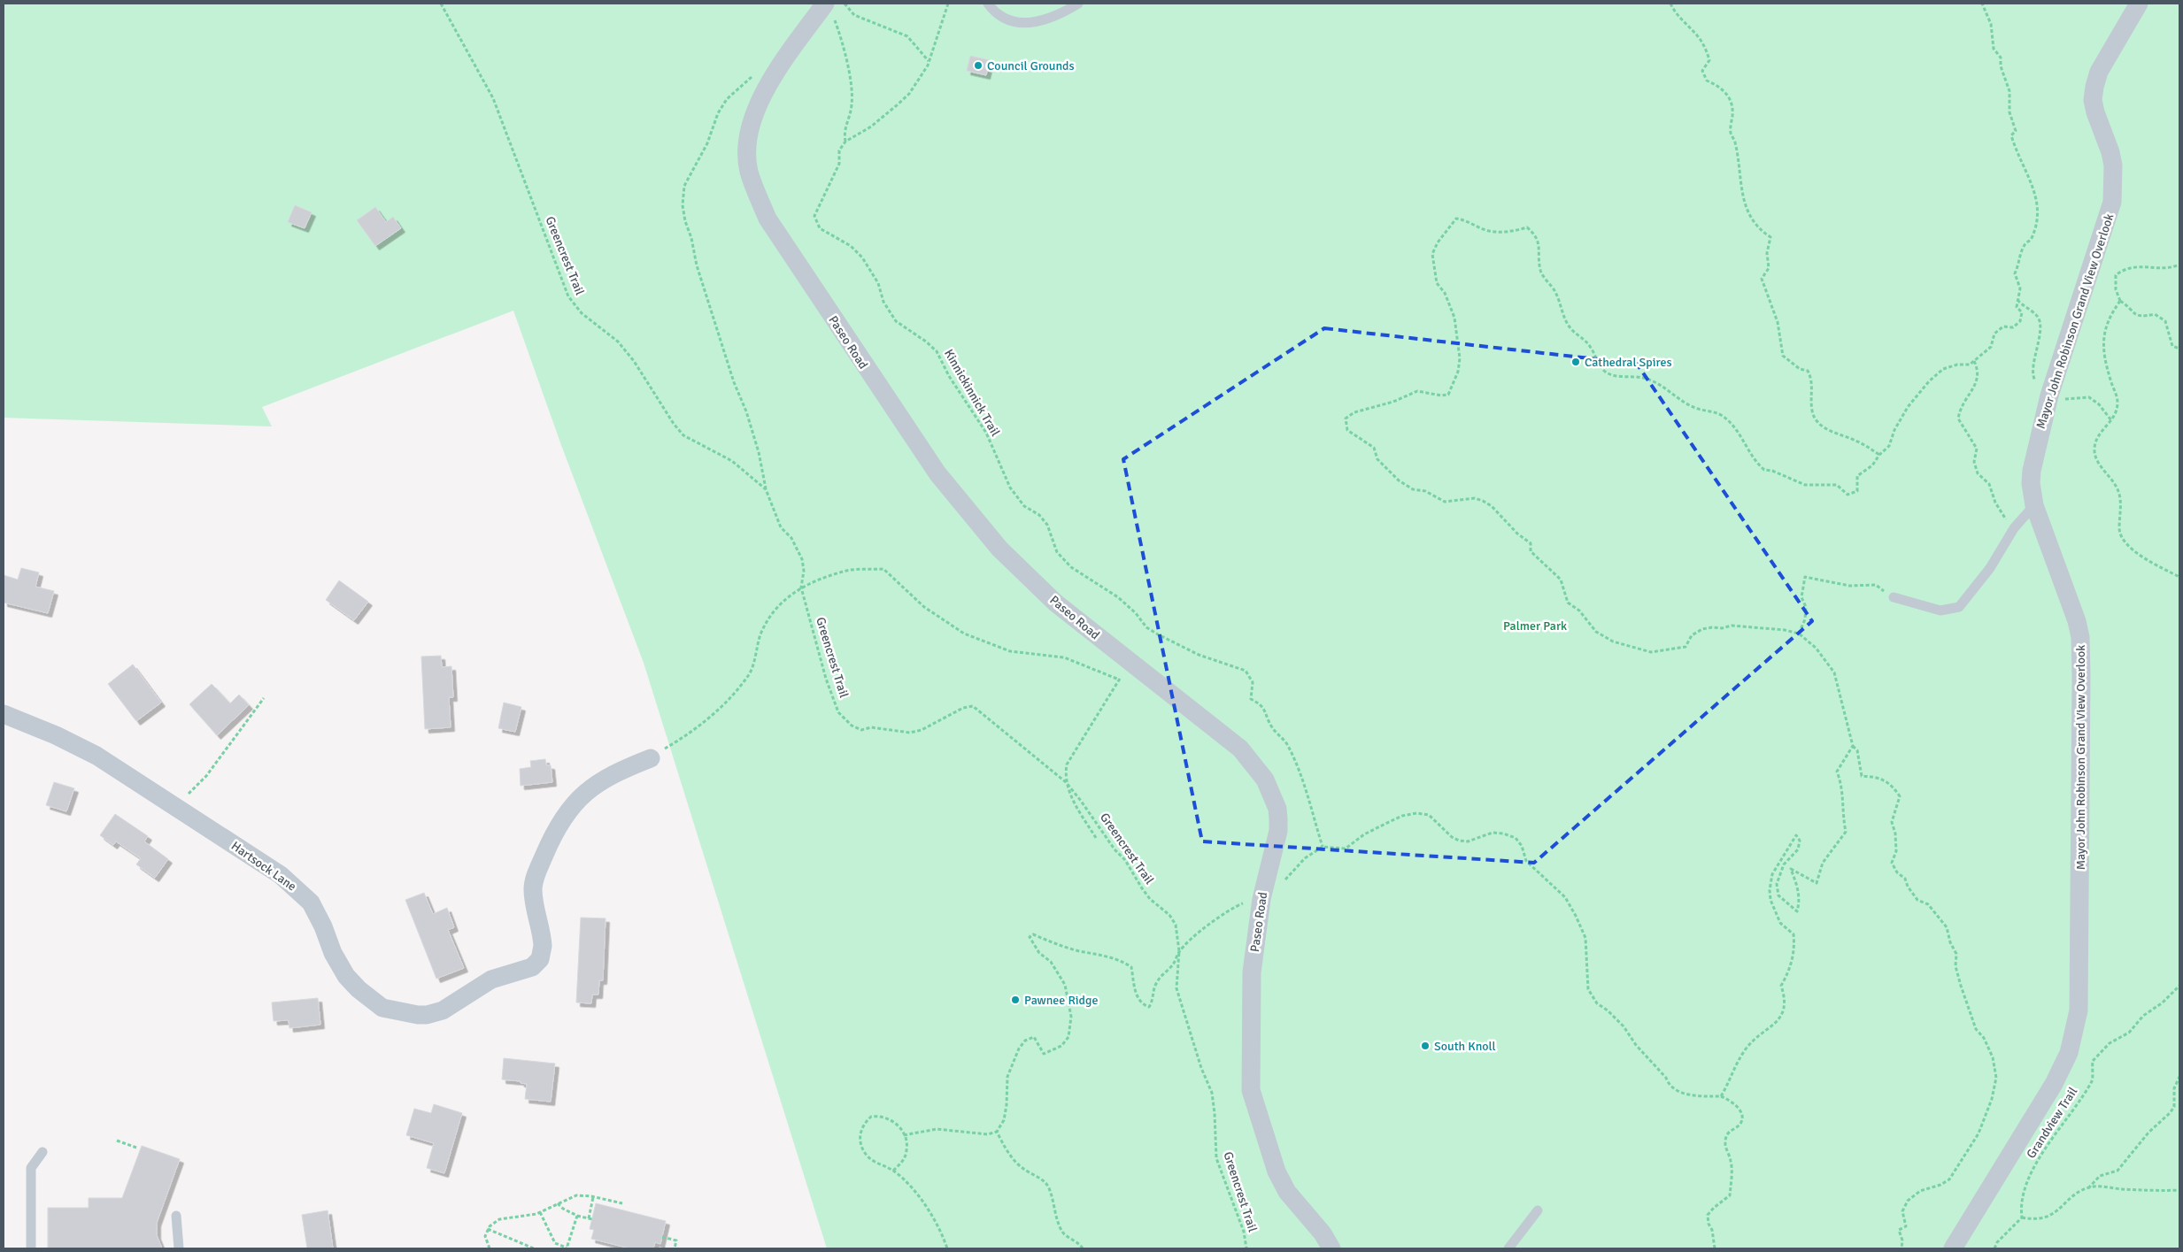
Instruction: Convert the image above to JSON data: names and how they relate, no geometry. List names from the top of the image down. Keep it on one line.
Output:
{"streets":{"street":["Mayor John Robinson Grand View Overlook","Paseo Road","Hartsock Lane"],"path":["Greencrest Trail","Kinnickinnick Trail","Grandview Trail"]},"parks":["Palmer Park"],"places":["Council Grounds","Cathedral Spires","Pawnee Ridge","South Knoll"]}
